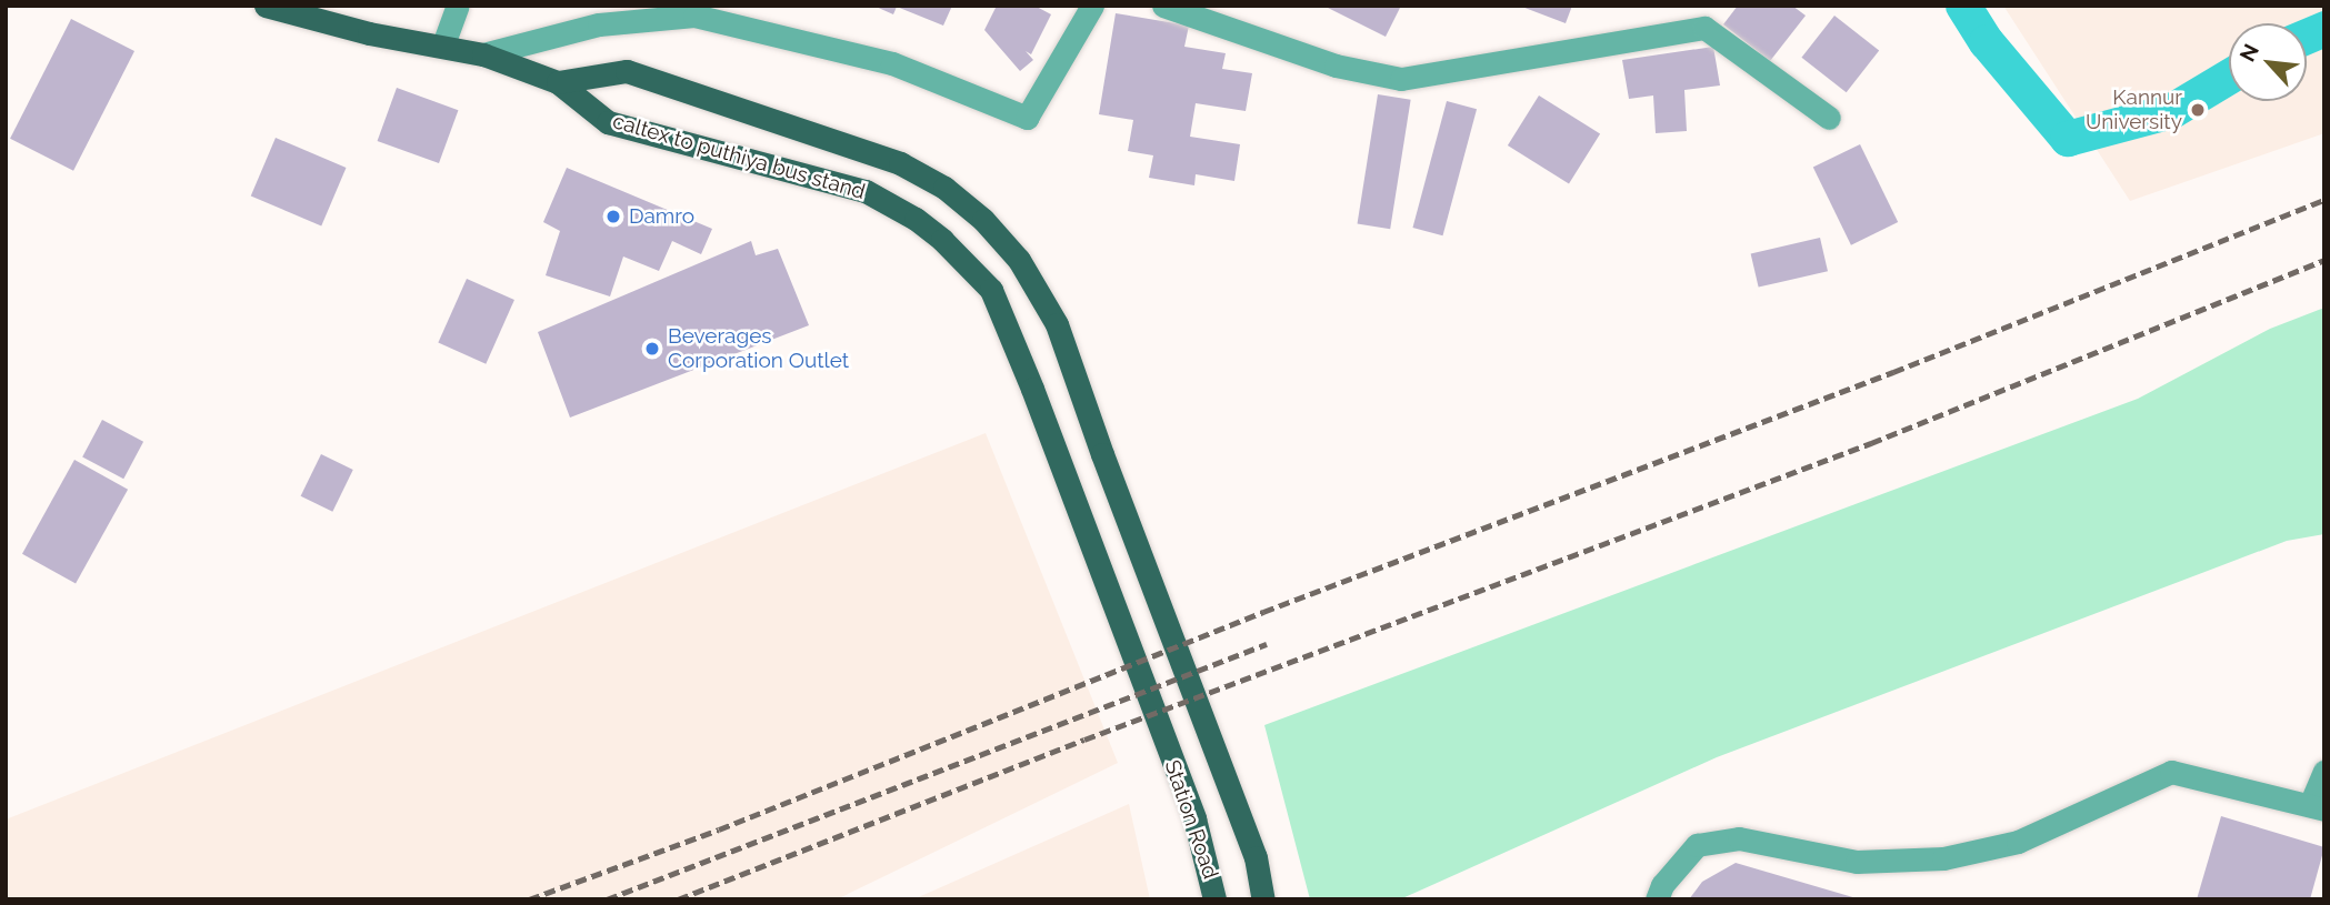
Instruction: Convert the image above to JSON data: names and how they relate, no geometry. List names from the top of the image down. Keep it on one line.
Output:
{"streets":{"main road":["caltex to puthiya bus stand","Station Road"]},"crossings":[["caltex to puthiya bus stand","Station Road"]],"places":["Kannur University","Damro","Beverages Corporation Outlet"],"north":"top left"}
